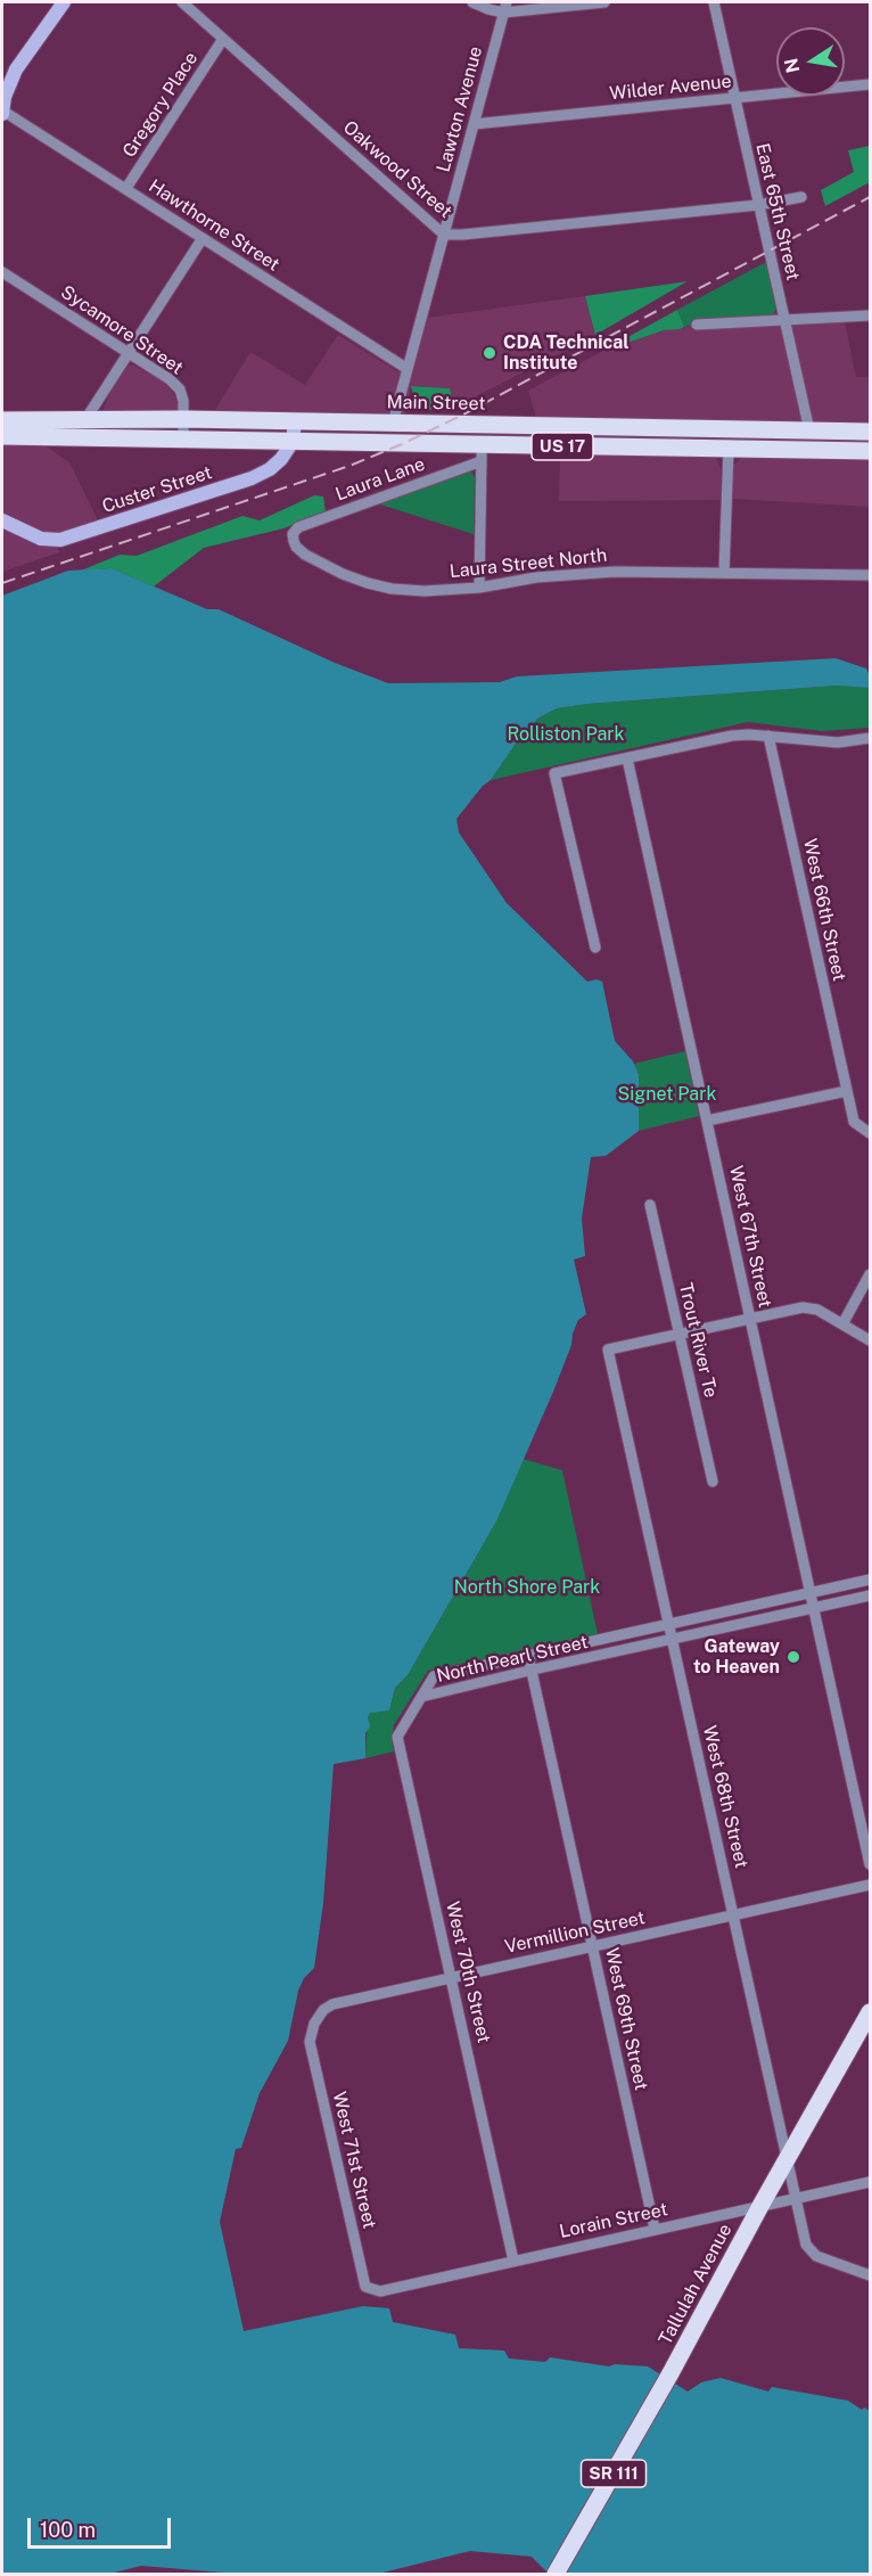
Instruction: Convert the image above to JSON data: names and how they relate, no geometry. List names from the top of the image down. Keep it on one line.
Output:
{"streets":{"main road":["Main Street","US 17","Tallulah Avenue","SR 111"],"street":["Wilder Avenue","Gregory Place","Lawton Avenue","Oakwood Street","East 65th Street","Hawthorne Street","Sycamore Street","Laura Lane","Custer Street","Laura Street North","West 66th Street","West 67th Street","Trout River Te","North Pearl Street","West 68th Street","Vermillion Street","West 70th Street","West 69th Street","West 71st Street","Lorain Street"]},"crossings":[["Wilder Avenue","Lawton Avenue"],["Wilder Avenue","East 65th Street"],["Gregory Place","Oakwood Street"],["Gregory Place","Hawthorne Street"],["Lawton Avenue","Oakwood Street"],["Lawton Avenue","Hawthorne Street"],["Lawton Avenue","Main Street"],["Oakwood Street","East 65th Street"],["East 65th Street","Main Street"],["Sycamore Street","Main Street"],["Sycamore Street","US 17"],["US 17","Laura Lane"],["US 17","Custer Street"],["Laura Lane","Laura Street North"],["West 67th Street","North Pearl Street"],["Trout River Te","West 68th Street"],["North Pearl Street","West 68th Street"],["North Pearl Street","West 70th Street"],["North Pearl Street","West 69th Street"],["West 68th Street","Vermillion Street"],["West 68th Street","Lorain Street"],["West 68th Street","Tallulah Avenue"],["Vermillion Street","West 70th Street"],["Vermillion Street","West 69th Street"],["Vermillion Street","West 71st Street"],["West 70th Street","Lorain Street"],["West 69th Street","Lorain Street"],["West 71st Street","Lorain Street"],["Lorain Street","Tallulah Avenue"]],"parks":["Rolliston Park","Signet Park","North Shore Park"],"places":["CDA Technical Institute","Gateway to Heaven"],"scale_bar":"100 m","north":"left"}
